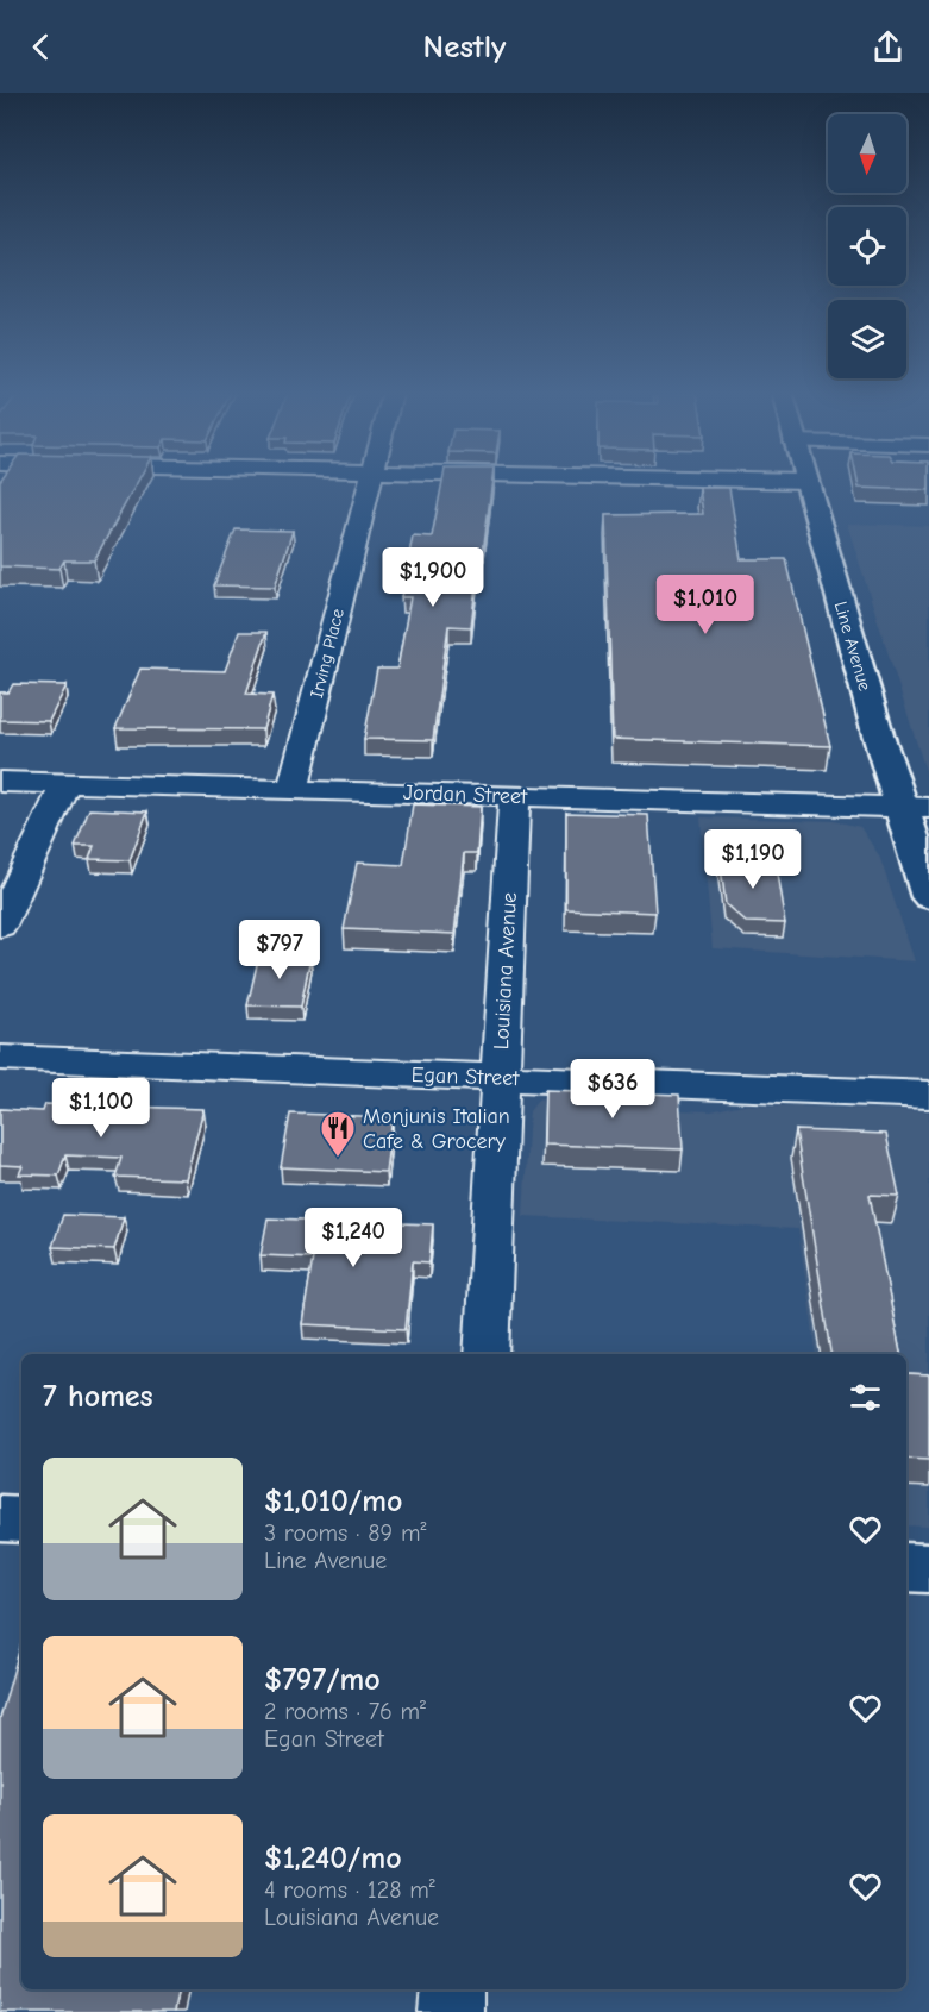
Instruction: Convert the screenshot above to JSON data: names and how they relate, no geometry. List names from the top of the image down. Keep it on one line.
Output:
{"streets":{"main road":["Line Avenue"],"street":["Irving Place","Jordan Street","Louisiana Avenue","Egan Street"]},"crossings":[["Line Avenue","Jordan Street"],["Irving Place","Jordan Street"],["Jordan Street","Louisiana Avenue"],["Louisiana Avenue","Egan Street"]],"places":{"restaurant":["Monjunis Italian Cafe & Grocery"]},"north":"bottom","page":{"header":"Nestly","price":["$1,900","$1,010","$1,190","$797","$636","$1,100","$1,240"],"heading":"7 homes","list":[{"name":"$1,010/mo","note":"3 rooms · 89 m² · Line Avenue"},{"name":"$797/mo","note":"2 rooms · 76 m² · Egan Street"},{"name":"$1,240/mo","note":"4 rooms · 128 m² · Louisiana Avenue"}]}}
